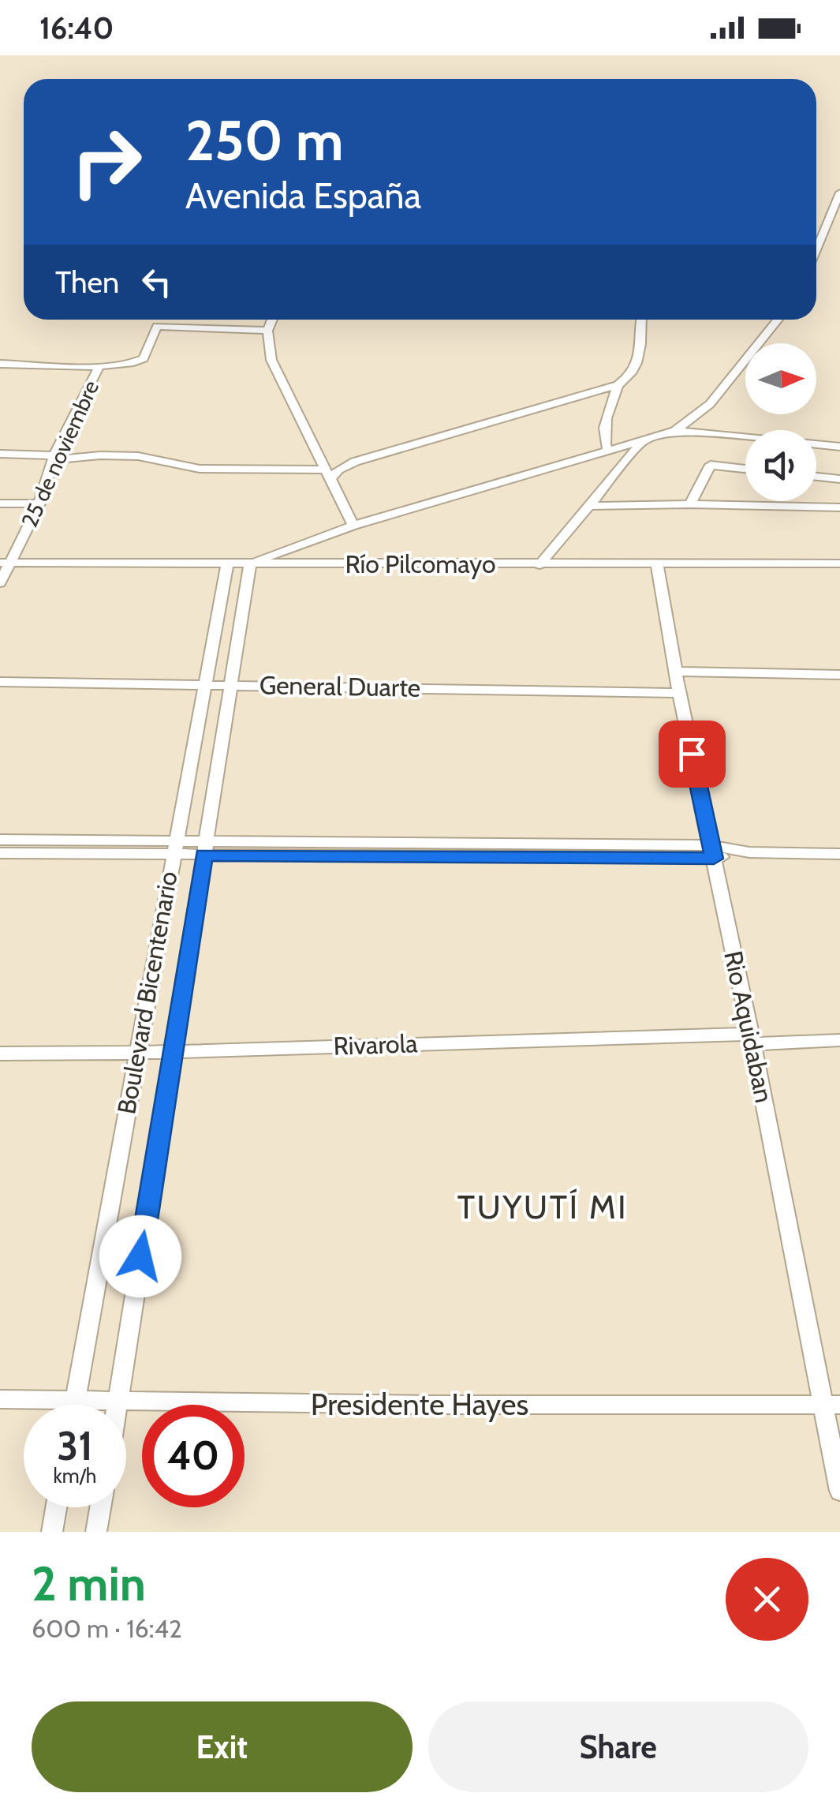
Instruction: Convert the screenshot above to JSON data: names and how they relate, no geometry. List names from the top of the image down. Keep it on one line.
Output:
{"streets":{"street":["25 de noviembre","Río Pilcomayo","General Duarte","Boulevard Bicentenario","Rio Aquidaban","Rivarola","Presidente Hayes"]},"crossings":[["25 de noviembre","Río Pilcomayo"],["Río Pilcomayo","Boulevard Bicentenario"],["Río Pilcomayo","Rio Aquidaban"],["General Duarte","Boulevard Bicentenario"],["General Duarte","Rio Aquidaban"],["Boulevard Bicentenario","Rivarola"],["Boulevard Bicentenario","Presidente Hayes"],["Rio Aquidaban","Rivarola"],["Rio Aquidaban","Presidente Hayes"]],"districts":["TUYUTÍ MI"],"north":"right","page":{"status":"16:40","turn":["250 m","Avenida España"],"then":"Then","speed":"31 km/h","limit":"40","heading":["2 min","600 m · 16:42"],"buttons":["Exit","Share"]}}
